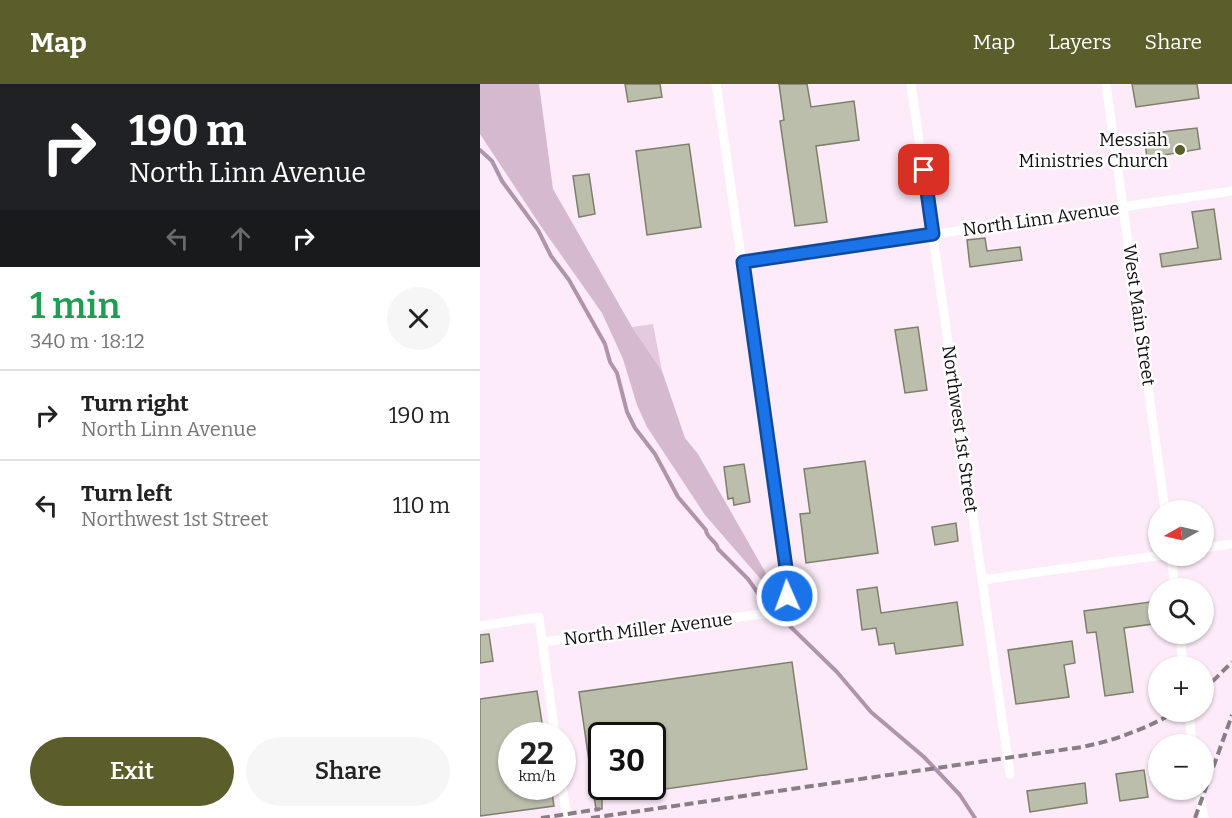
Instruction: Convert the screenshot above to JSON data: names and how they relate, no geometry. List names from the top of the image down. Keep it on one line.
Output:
{"streets":{"street":["North Linn Avenue","West Main Street","Northwest 1st Street","North Miller Avenue"]},"crossings":[["North Linn Avenue","West Main Street"],["North Linn Avenue","Northwest 1st Street"],["North Linn Avenue","North Miller Avenue"]],"places":["Messiah Ministries Church"],"north":"left","page":{"header":"Map","nav":["Map","Layers","Share"],"turn":["190 m","North Linn Avenue"],"heading":["1 min","340 m · 18:12"],"list":[{"name":"Turn right","note":"North Linn Avenue","value":"190 m"},{"name":"Turn left","note":"Northwest 1st Street","value":"110 m"}],"map_buttons":["+","−"],"speed":"22 km/h","limit":"30","buttons":["Exit","Share"]}}
